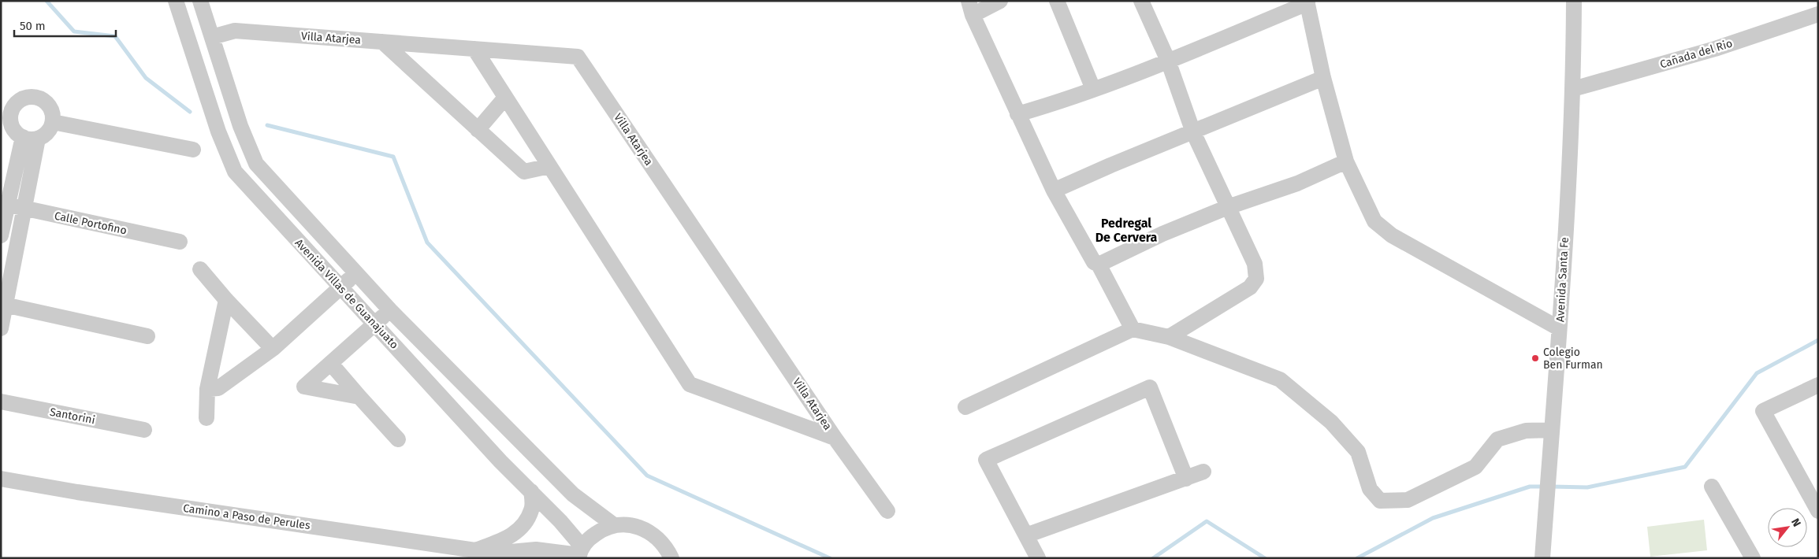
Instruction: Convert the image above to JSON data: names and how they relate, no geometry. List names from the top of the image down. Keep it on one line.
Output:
{"streets":{"street":["Villa Atarjea","Cañada del Rio","Calle Portofino","Avenida Santa Fe","Avenida Villas de Guanajuato","Santorini","Camino a Paso de Perules"]},"crossings":[["Villa Atarjea","Avenida Villas de Guanajuato"],["Cañada del Rio","Avenida Santa Fe"],["Avenida Villas de Guanajuato","Camino a Paso de Perules"]],"districts":["Pedregal De Cervera"],"places":["Colegio Ben Furman"],"scale_bar":"50 m","north":"top right"}
